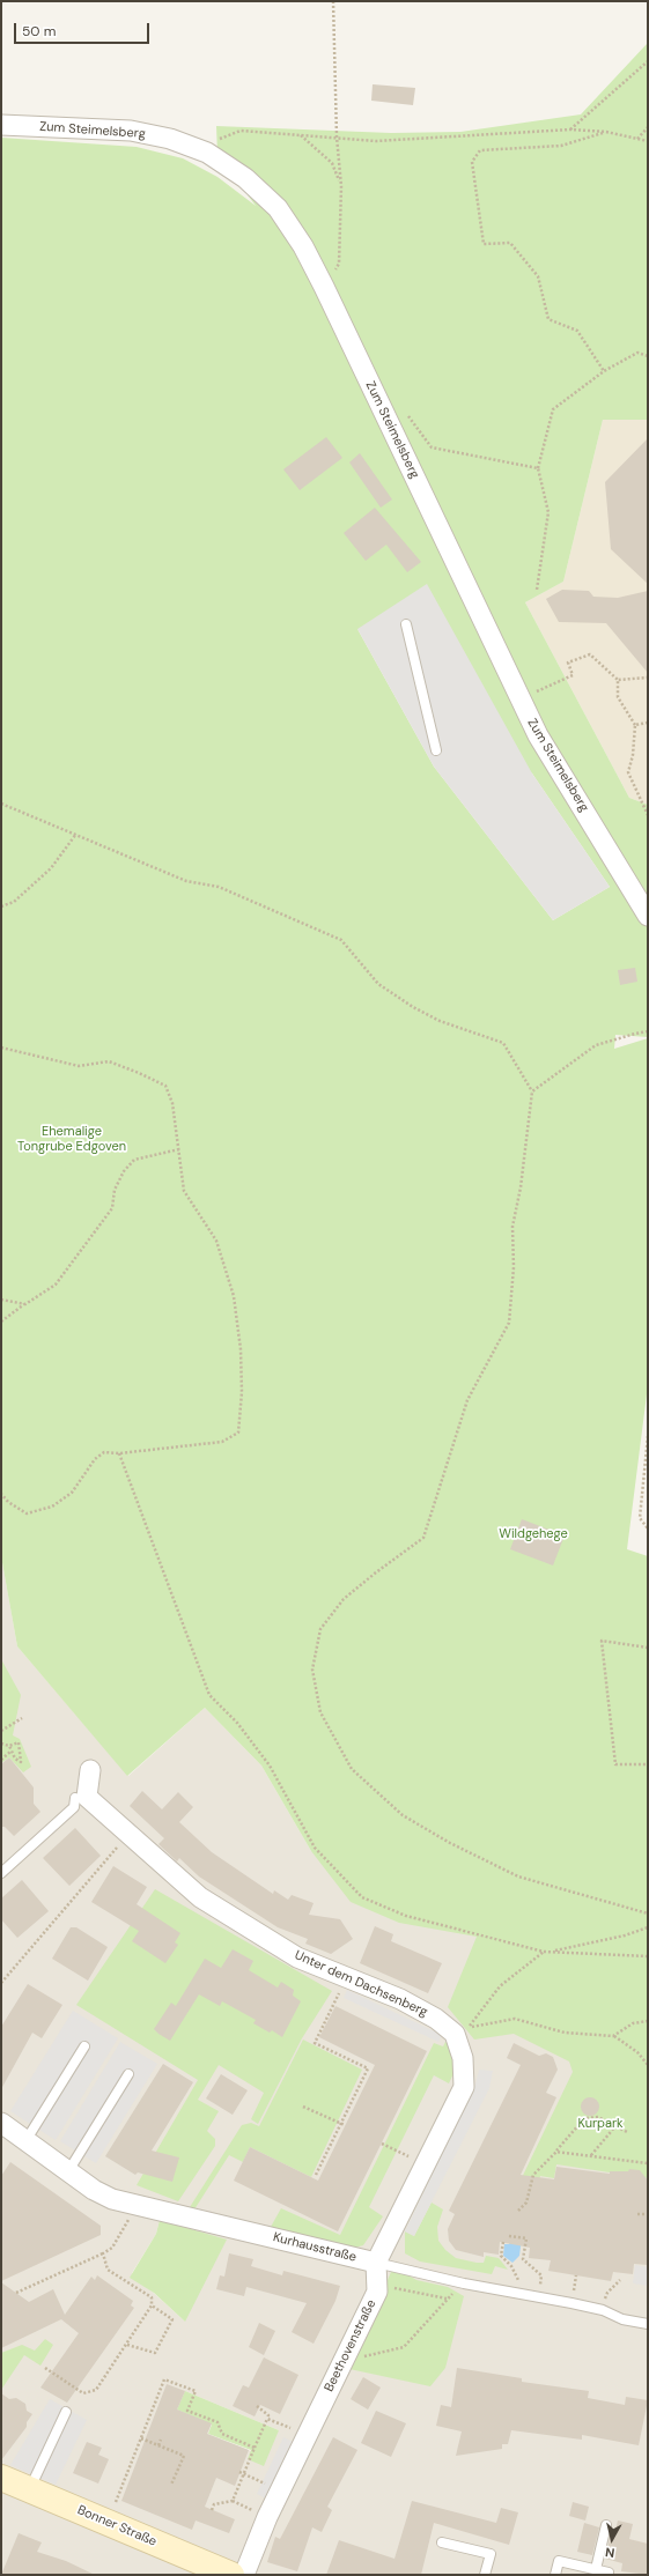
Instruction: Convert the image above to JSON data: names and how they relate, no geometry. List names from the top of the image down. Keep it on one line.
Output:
{"streets":{"main road":["Bonner Straße"],"street":["Zum Steimelsberg","Unter dem Dachsenberg","Kurhausstraße","Beethovenstraße"]},"crossings":[["Unter dem Dachsenberg","Beethovenstraße"],["Kurhausstraße","Beethovenstraße"]],"parks":["Ehemalige Tongrube Edgoven","Wildgehege","Kurpark"],"scale_bar":"50 m","north":"bottom"}
